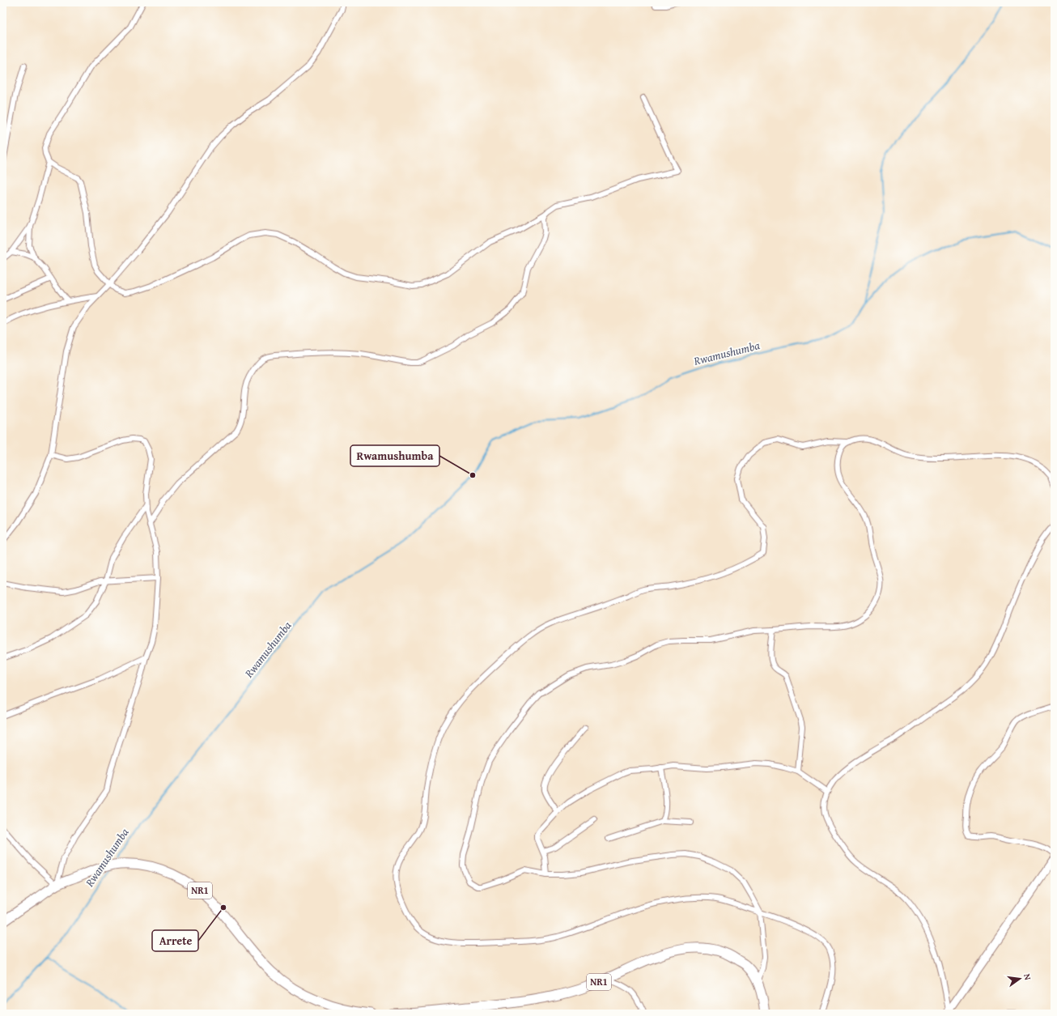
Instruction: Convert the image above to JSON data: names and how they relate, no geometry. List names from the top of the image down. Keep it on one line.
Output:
{"streets":{"highway":["NR1"]},"water":["Rwamushumba"],"places":["Rwamushumba","Arrete"],"north":"right"}
